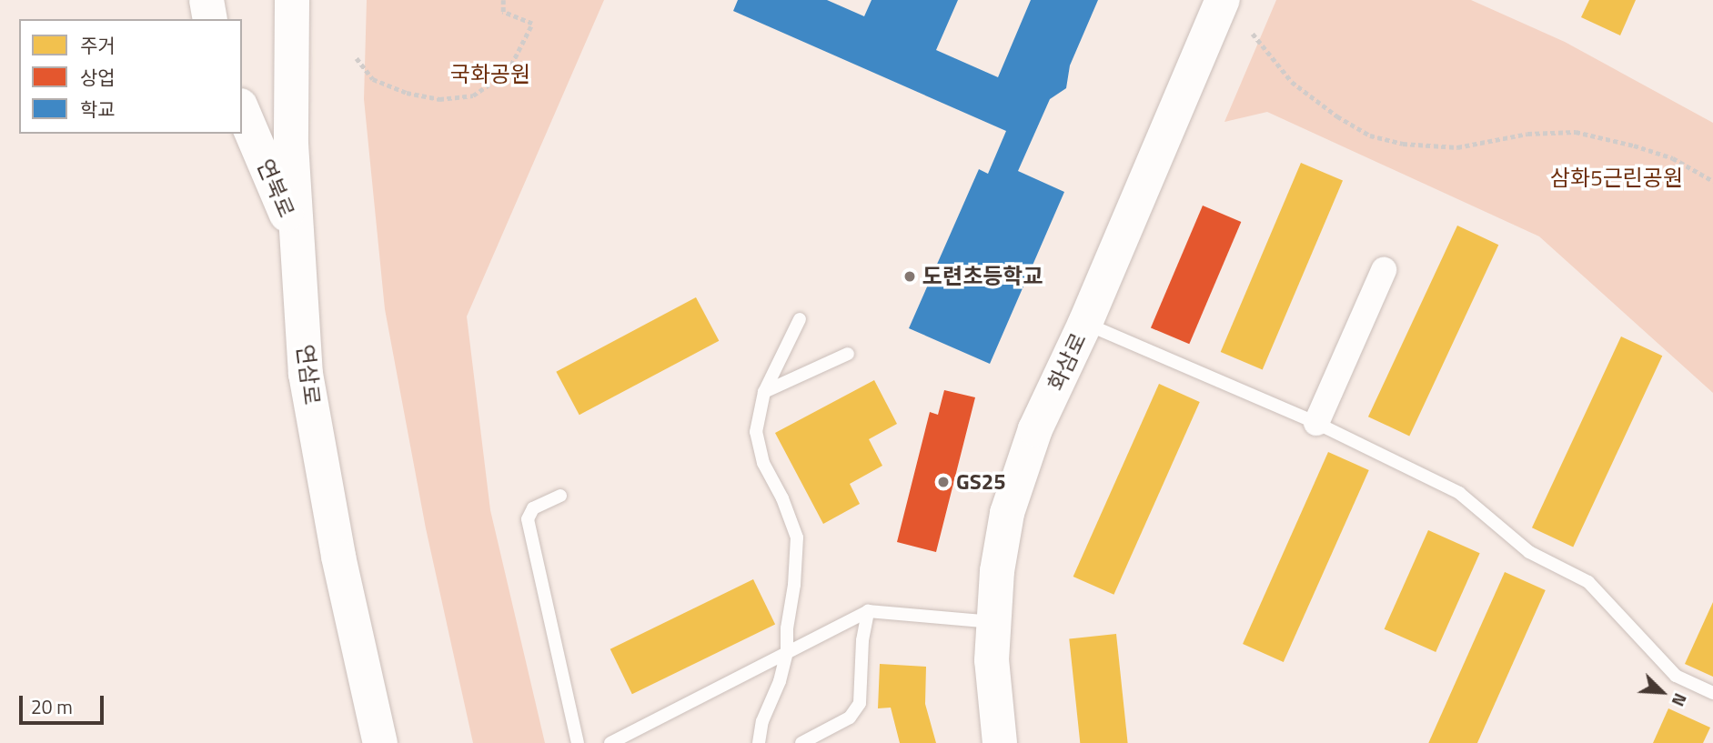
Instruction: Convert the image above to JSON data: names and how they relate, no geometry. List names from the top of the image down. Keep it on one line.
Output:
{"streets":{"main road":["연북로","화삼로","연삼로"]},"crossings":[["연북로","연삼로"]],"parks":["국화공원","삼화5근린공원"],"places":["도련초등학교","GS25"],"legend":["주거","상업","학교"],"scale_bar":"20 m","north":"bottom right"}
